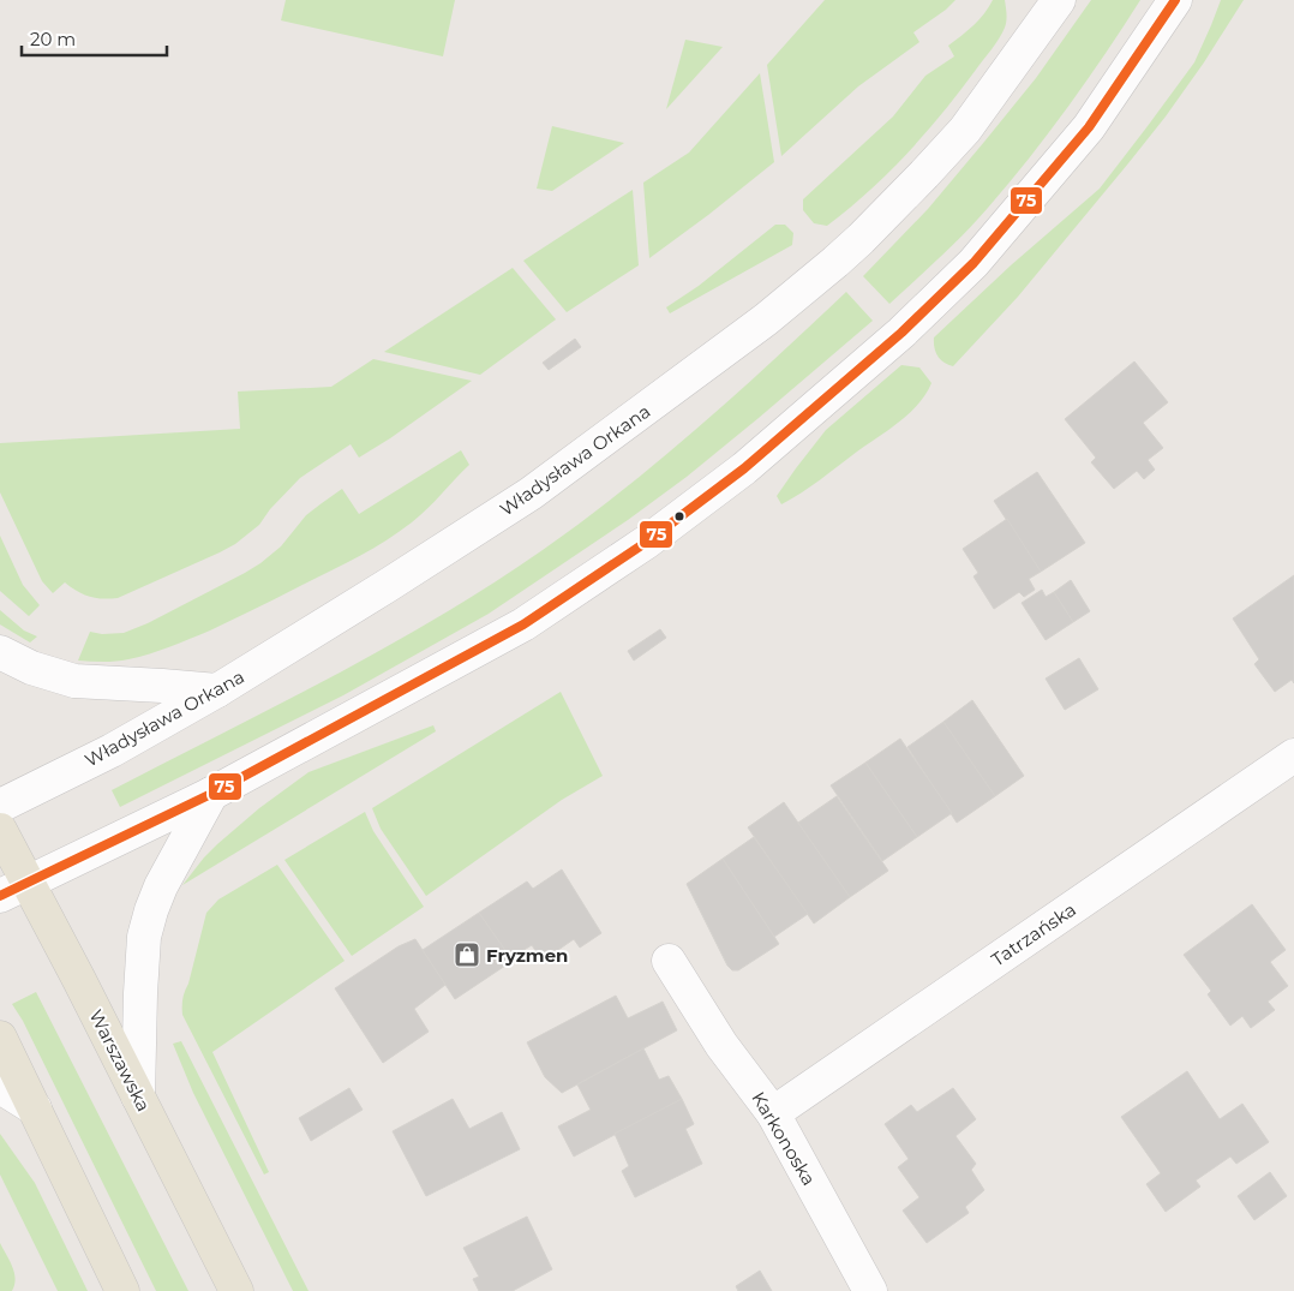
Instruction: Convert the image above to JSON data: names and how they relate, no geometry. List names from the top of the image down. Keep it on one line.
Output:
{"streets":{"main road":["Warszawska"],"street":["Władysława Orkana","Tatrzańska","Karkonoska"]},"crossings":[["Tatrzańska","Karkonoska"]],"places":{"shop":["Fryzmen"]},"lines":["transit line 75"],"scale_bar":"20 m"}
